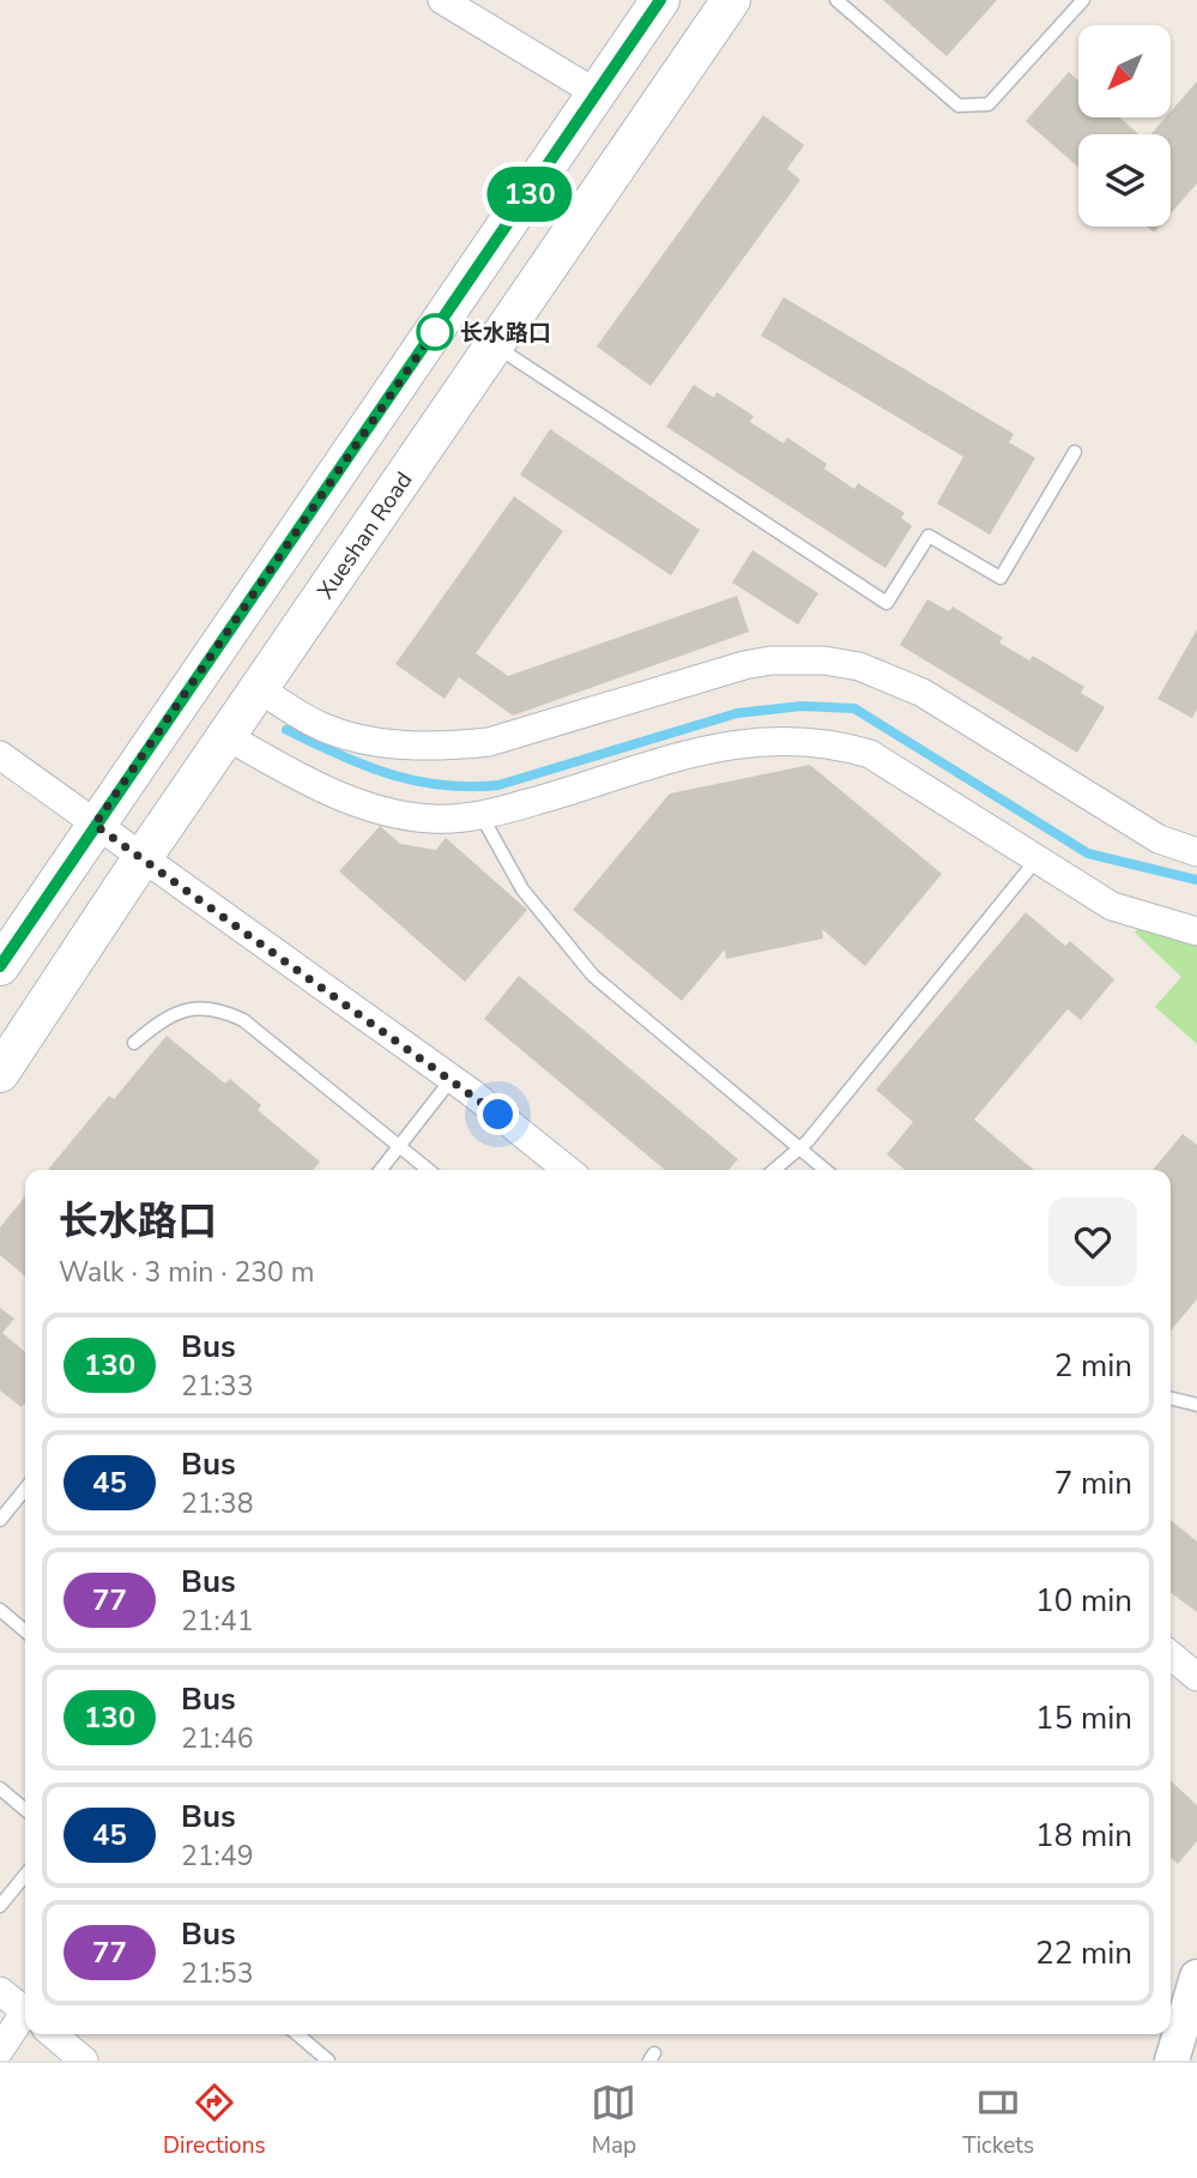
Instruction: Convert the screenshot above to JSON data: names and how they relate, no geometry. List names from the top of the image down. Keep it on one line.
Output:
{"streets":{"main road":["Xueshan Road"]},"places":["长水路口"],"lines":["bus line 130"],"north":"bottom left","page":{"on_map":"130","heading":["长水路口","Walk · 3 min · 230 m"],"list":[{"mark":"130","name":"Bus","note":"21:33","value":"2 min"},{"mark":"45","name":"Bus","note":"21:38","value":"7 min"},{"mark":"77","name":"Bus","note":"21:41","value":"10 min"},{"mark":"130","name":"Bus","note":"21:46","value":"15 min"},{"mark":"45","name":"Bus","note":"21:49","value":"18 min"},{"mark":"77","name":"Bus","note":"21:53","value":"22 min"}],"tabs":["Directions","Map","Tickets"]}}
